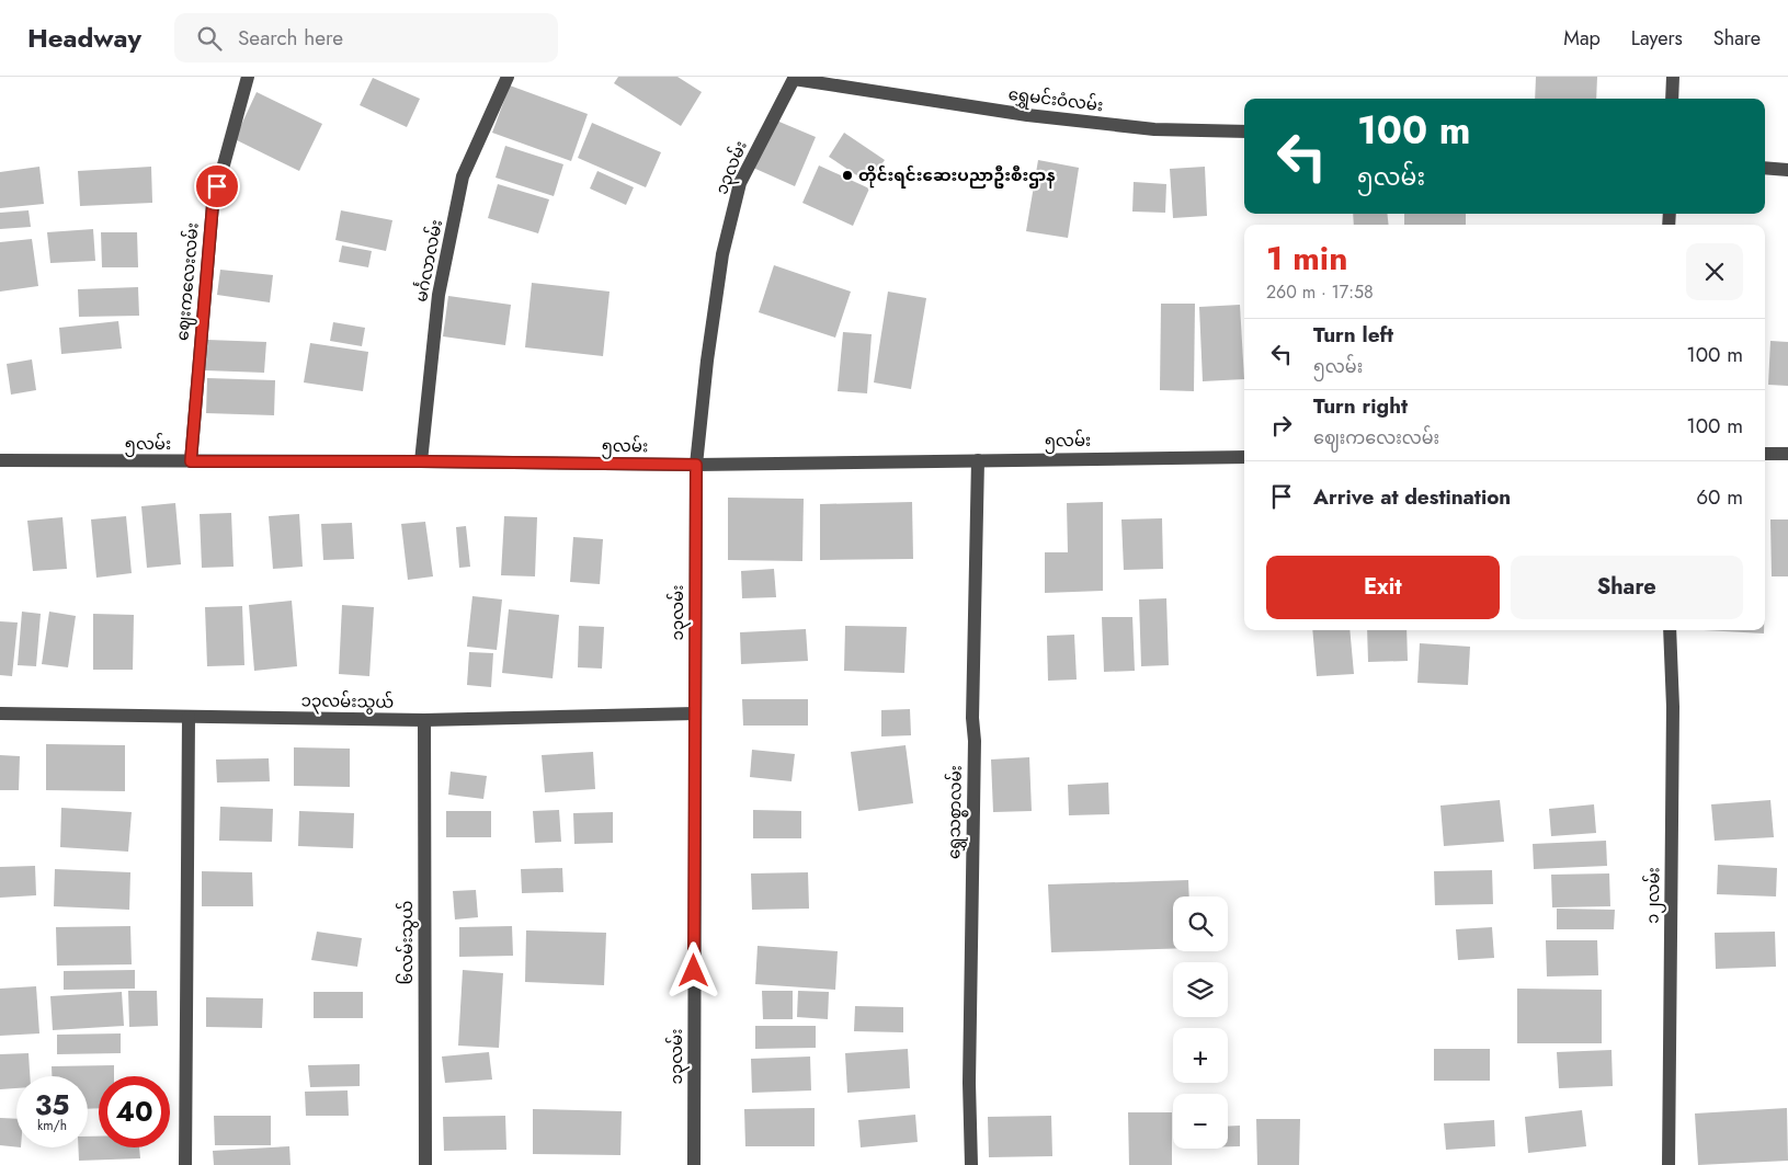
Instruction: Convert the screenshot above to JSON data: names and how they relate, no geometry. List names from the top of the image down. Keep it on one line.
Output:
{"streets":{"street":["ရွှေမင်းဝံလမ်း","၁၃လမ်း","မင်္ဂလာလမ်း","ဈေးကလေးလမ်း","၅လမ်း","၁၃လမ်းသွယ်","ရွှေသစ္စာလမ်း","၁၂လမ်း","၆လမ်းသွယ်"]},"crossings":[["ရွှေမင်းဝံလမ်း","၁၃လမ်း"],["၁၃လမ်း","၅လမ်း"],["၁၃လမ်း","၁၃လမ်းသွယ်"],["မင်္ဂလာလမ်း","၅လမ်း"],["ဈေးကလေးလမ်း","၅လမ်း"],["၅လမ်း","ရွှေသစ္စာလမ်း"],["၁၃လမ်းသွယ်","၆လမ်းသွယ်"]],"places":["တိုင်းရင်းဆေးပညာဦးစီးဌာန"],"page":{"header":"Headway","search":"Search here","nav":["Map","Layers","Share"],"turn":["100 m","၅လမ်း"],"heading":["1 min","260 m · 17:58"],"list":[{"name":"Turn left","note":"၅လမ်း","value":"100 m"},{"name":"Turn right","note":"ဈေးကလေးလမ်း","value":"100 m"},{"name":"Arrive at destination","value":"60 m"}],"buttons":["Exit","Share"],"map_buttons":["+","−"],"speed":"35 km/h","limit":"40"}}
